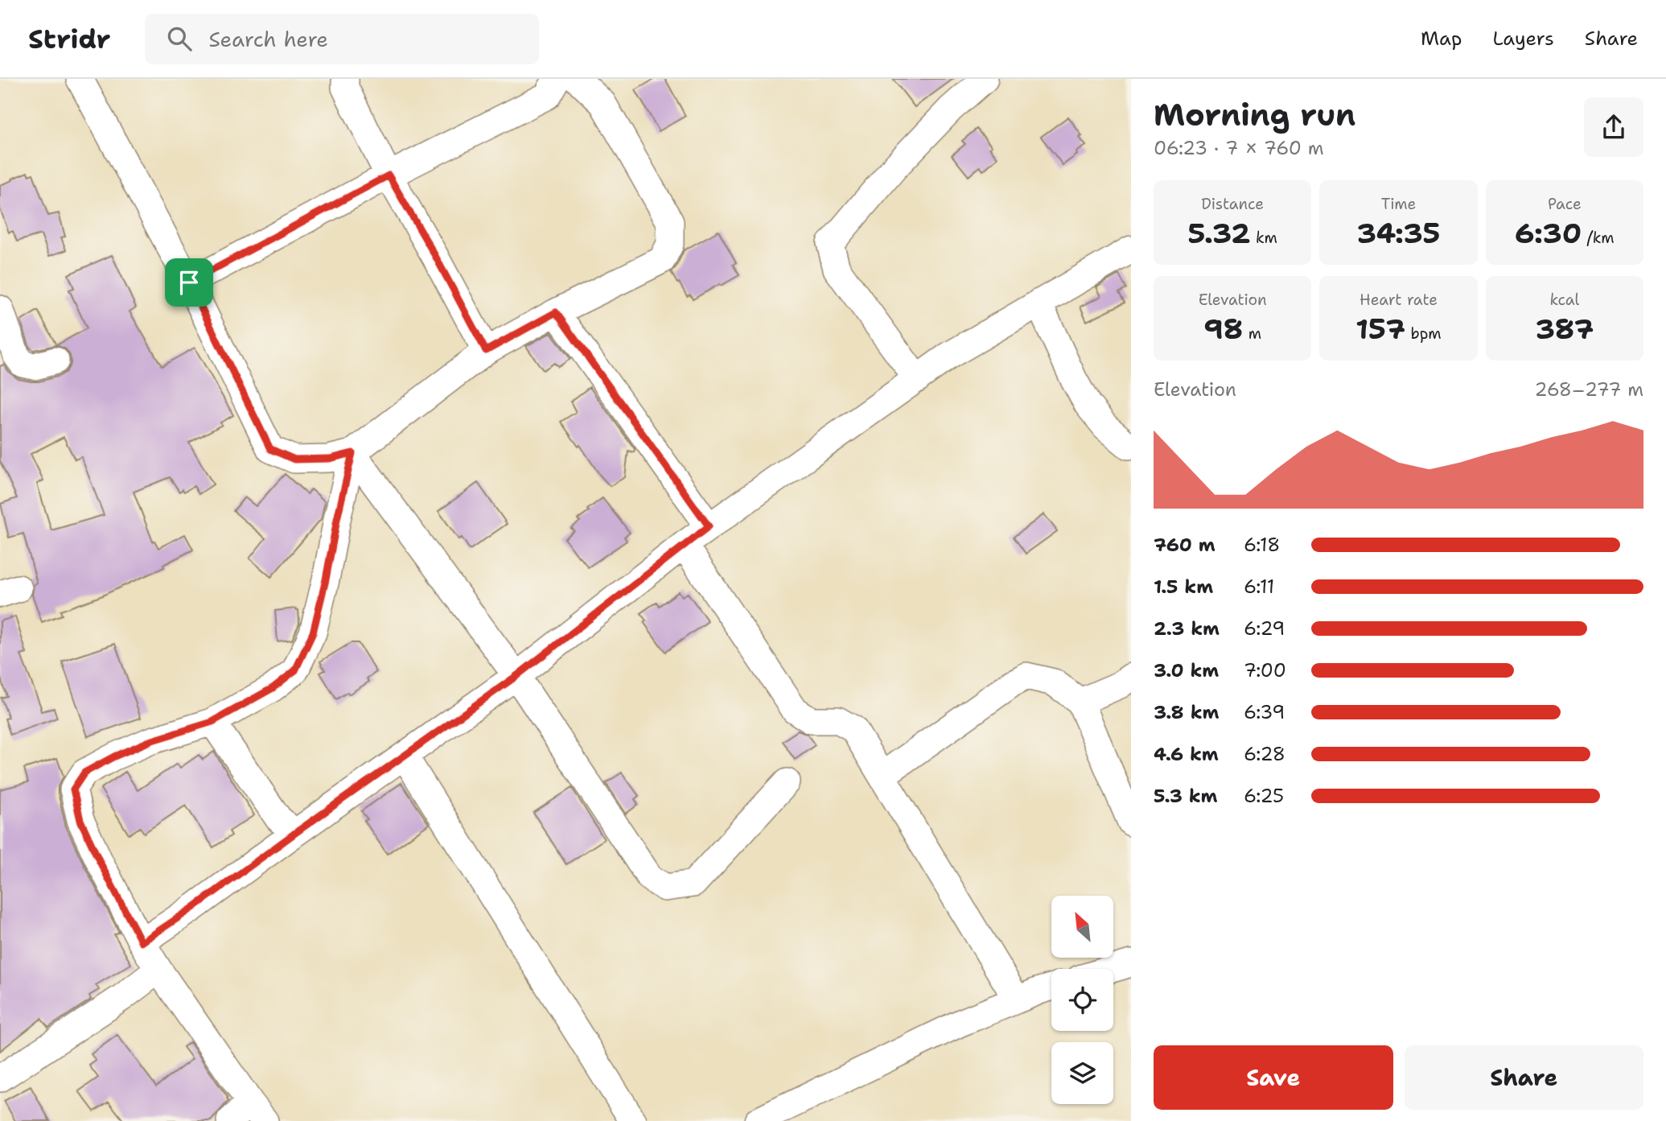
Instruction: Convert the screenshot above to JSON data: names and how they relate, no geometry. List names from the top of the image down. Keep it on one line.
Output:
{"north":"top left","page":{"header":"Stridr","search":"Search here","nav":["Map","Layers","Share"],"heading":["Morning run","06:23 · 7 × 760 m"],"stats":[["Distance","5.32 km"],["Time","34:35"],["Pace","6:30 /km"],["Elevation","98 m"],["Heart rate","157 bpm"],["kcal","387"]],"chart":["Elevation","268–277 m"],"list":[{"name":"760 m","note":"6:18"},{"name":"1.5 km","note":"6:11"},{"name":"2.3 km","note":"6:29"},{"name":"3.0 km","note":"7:00"},{"name":"3.8 km","note":"6:39"},{"name":"4.6 km","note":"6:28"},{"name":"5.3 km","note":"6:25"}],"buttons":["Save","Share"]}}
